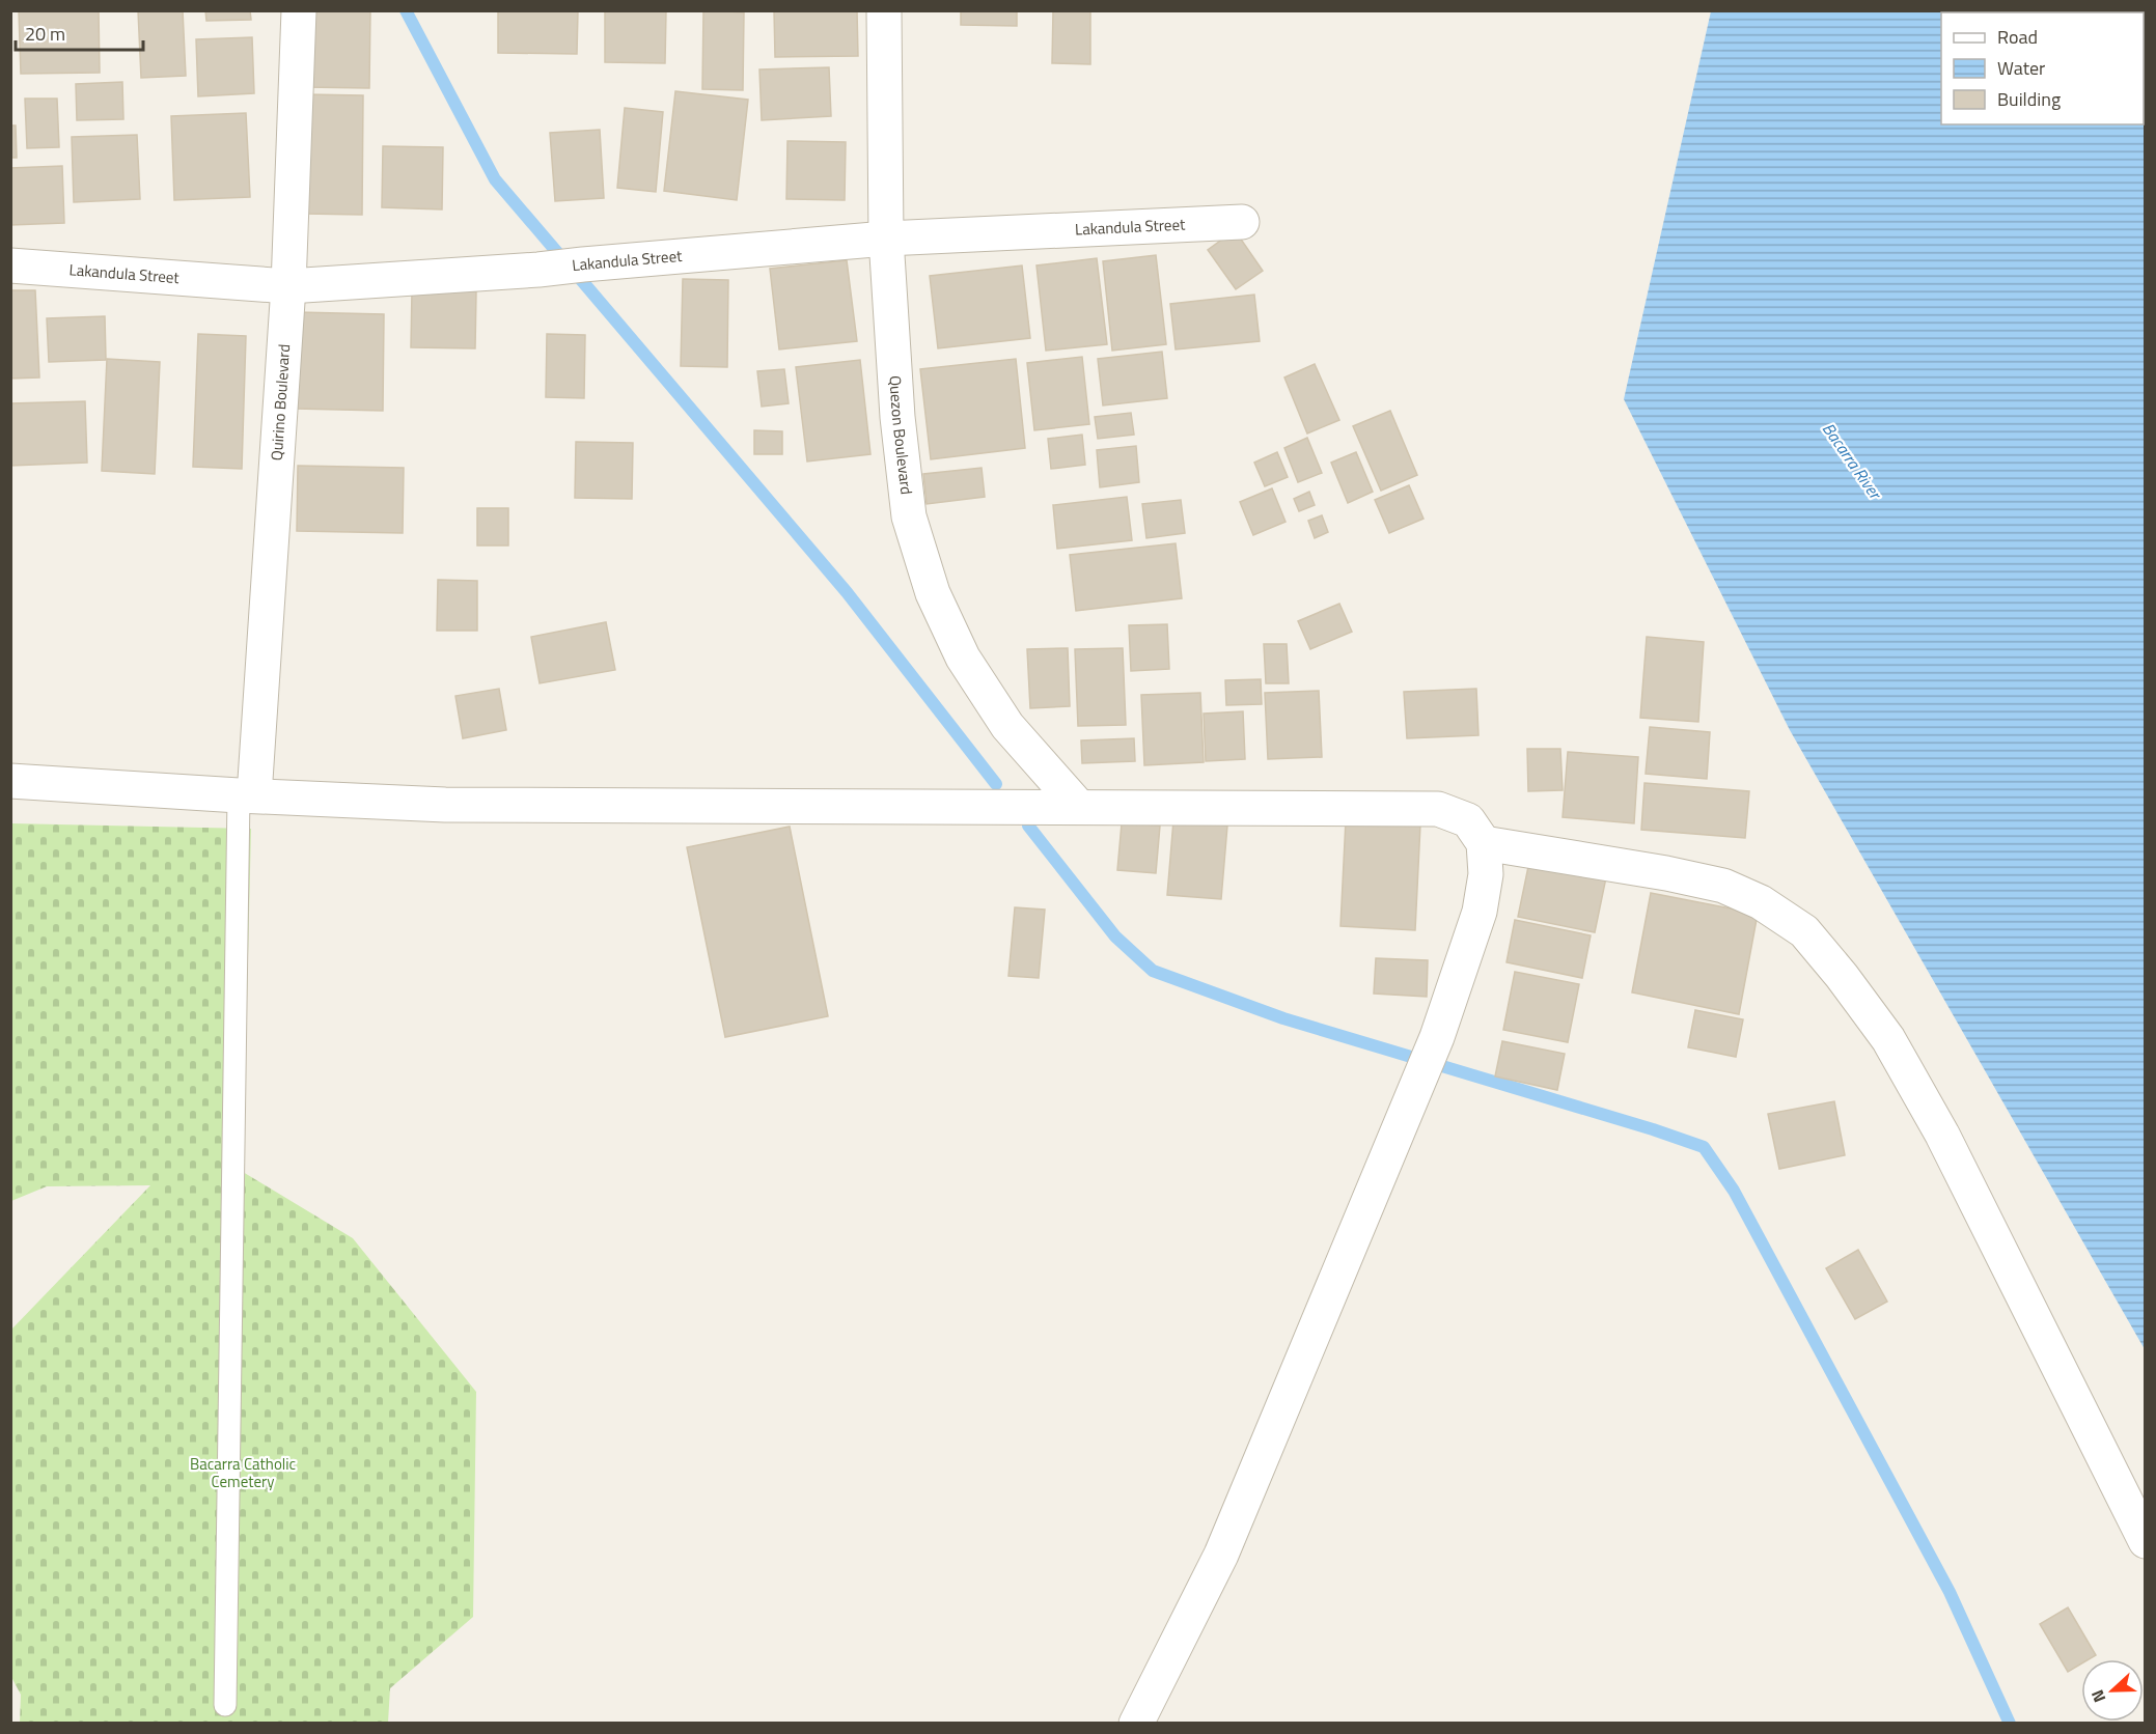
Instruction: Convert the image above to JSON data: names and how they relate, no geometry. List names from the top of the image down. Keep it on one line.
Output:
{"streets":{"street":["Lakandula Street","Quirino Boulevard","Quezon Boulevard"]},"crossings":[["Lakandula Street","Quirino Boulevard"],["Lakandula Street","Quezon Boulevard"]],"water":["Bacarra River"],"parks":["Bacarra Catholic Cemetery"],"legend":["Road","Water","Building"],"scale_bar":"20 m","north":"left"}
